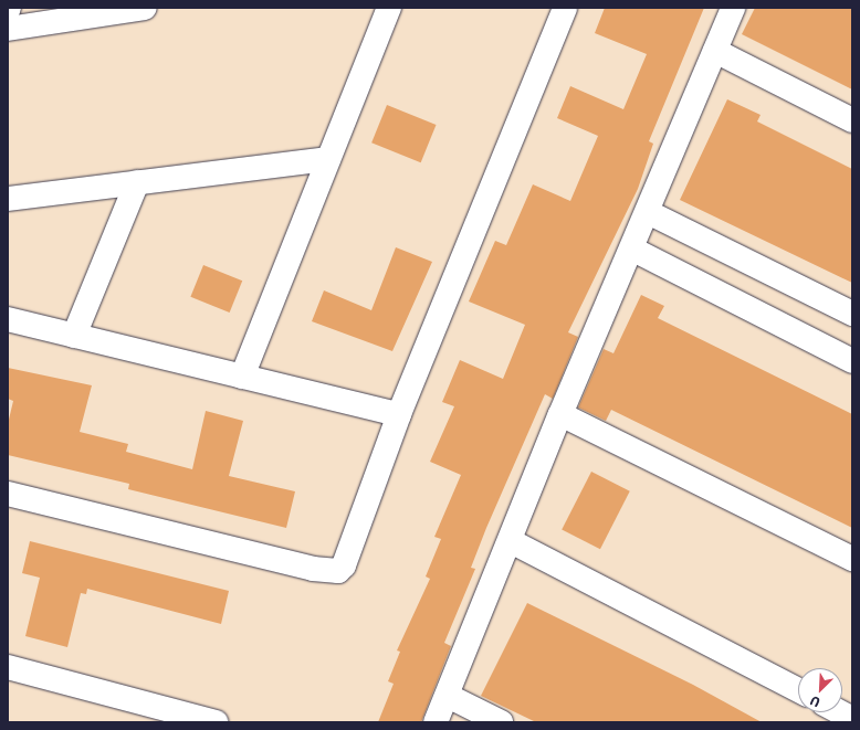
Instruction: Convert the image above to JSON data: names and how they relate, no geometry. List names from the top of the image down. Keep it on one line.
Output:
{"north":"bottom left"}
